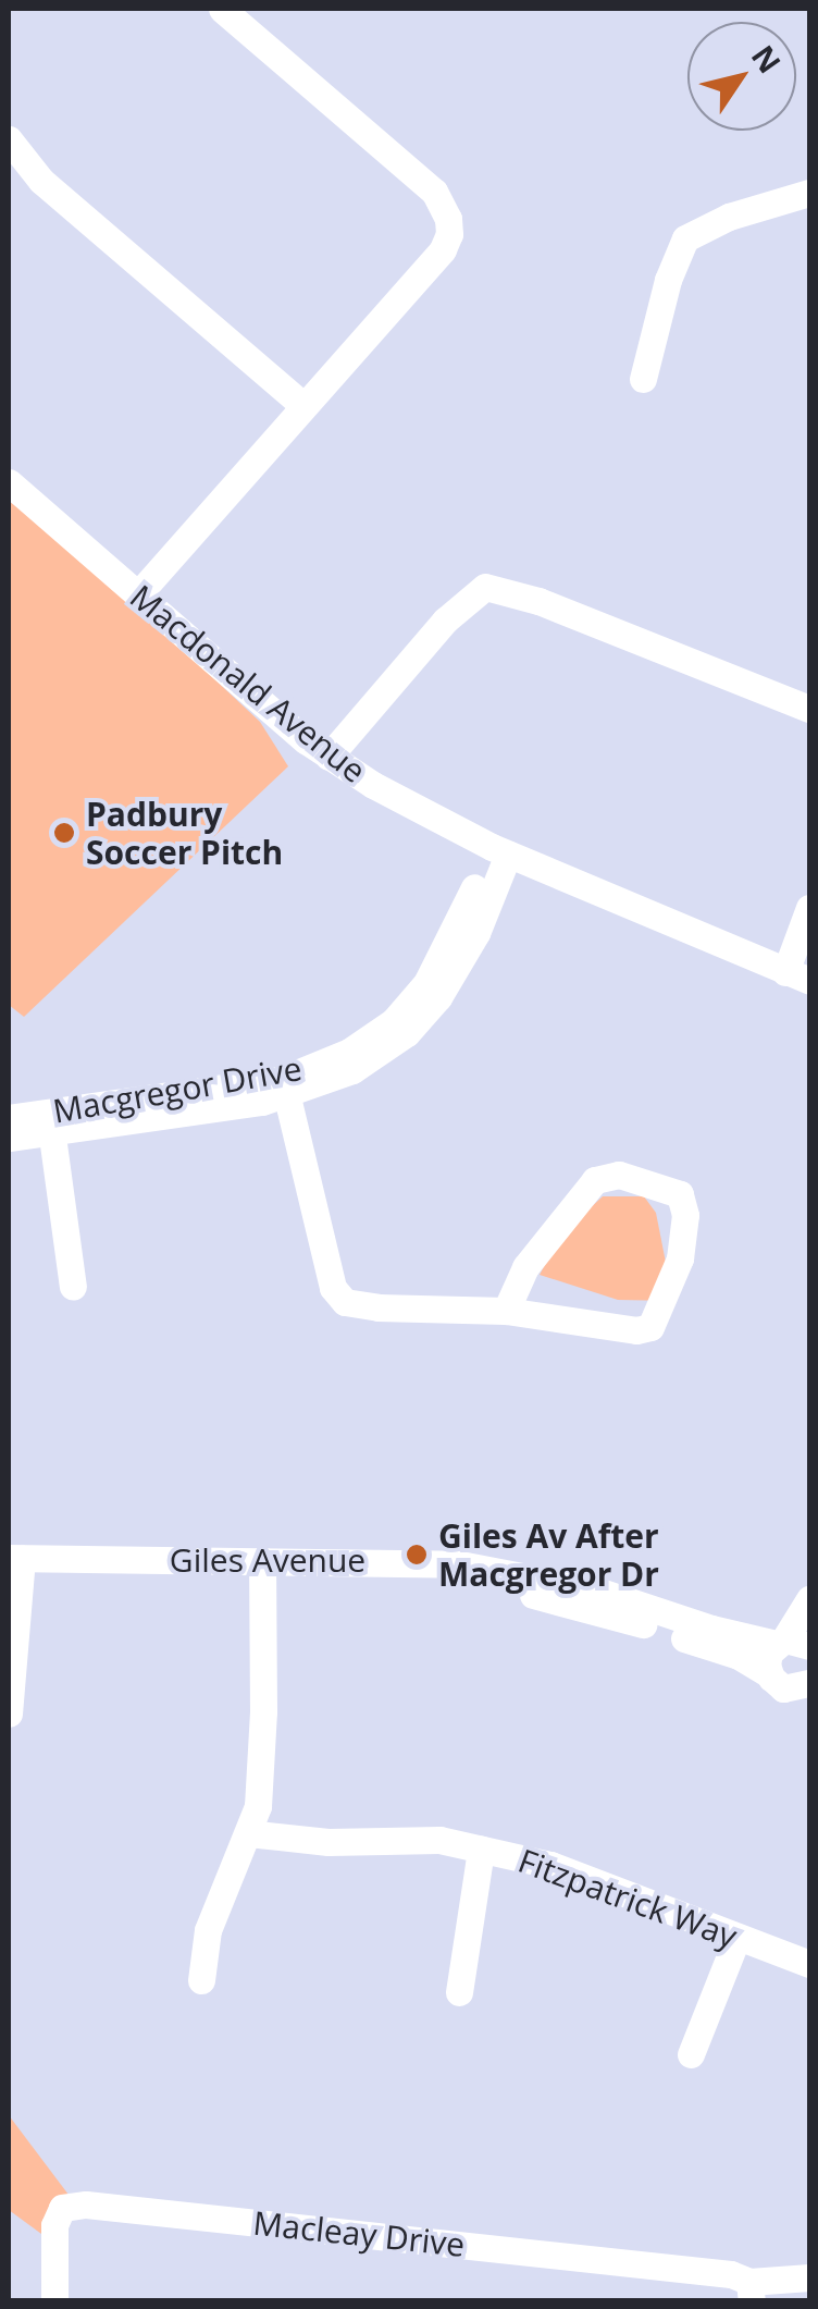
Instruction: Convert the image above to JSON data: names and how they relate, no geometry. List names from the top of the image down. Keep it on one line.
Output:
{"streets":{"street":["Macdonald Avenue","Macgregor Drive","Giles Avenue","Fitzpatrick Way","Macleay Drive"]},"crossings":[["Macdonald Avenue","Macgregor Drive"]],"places":["Padbury Soccer Pitch","Giles Av After Macgregor Dr"],"north":"top right"}
